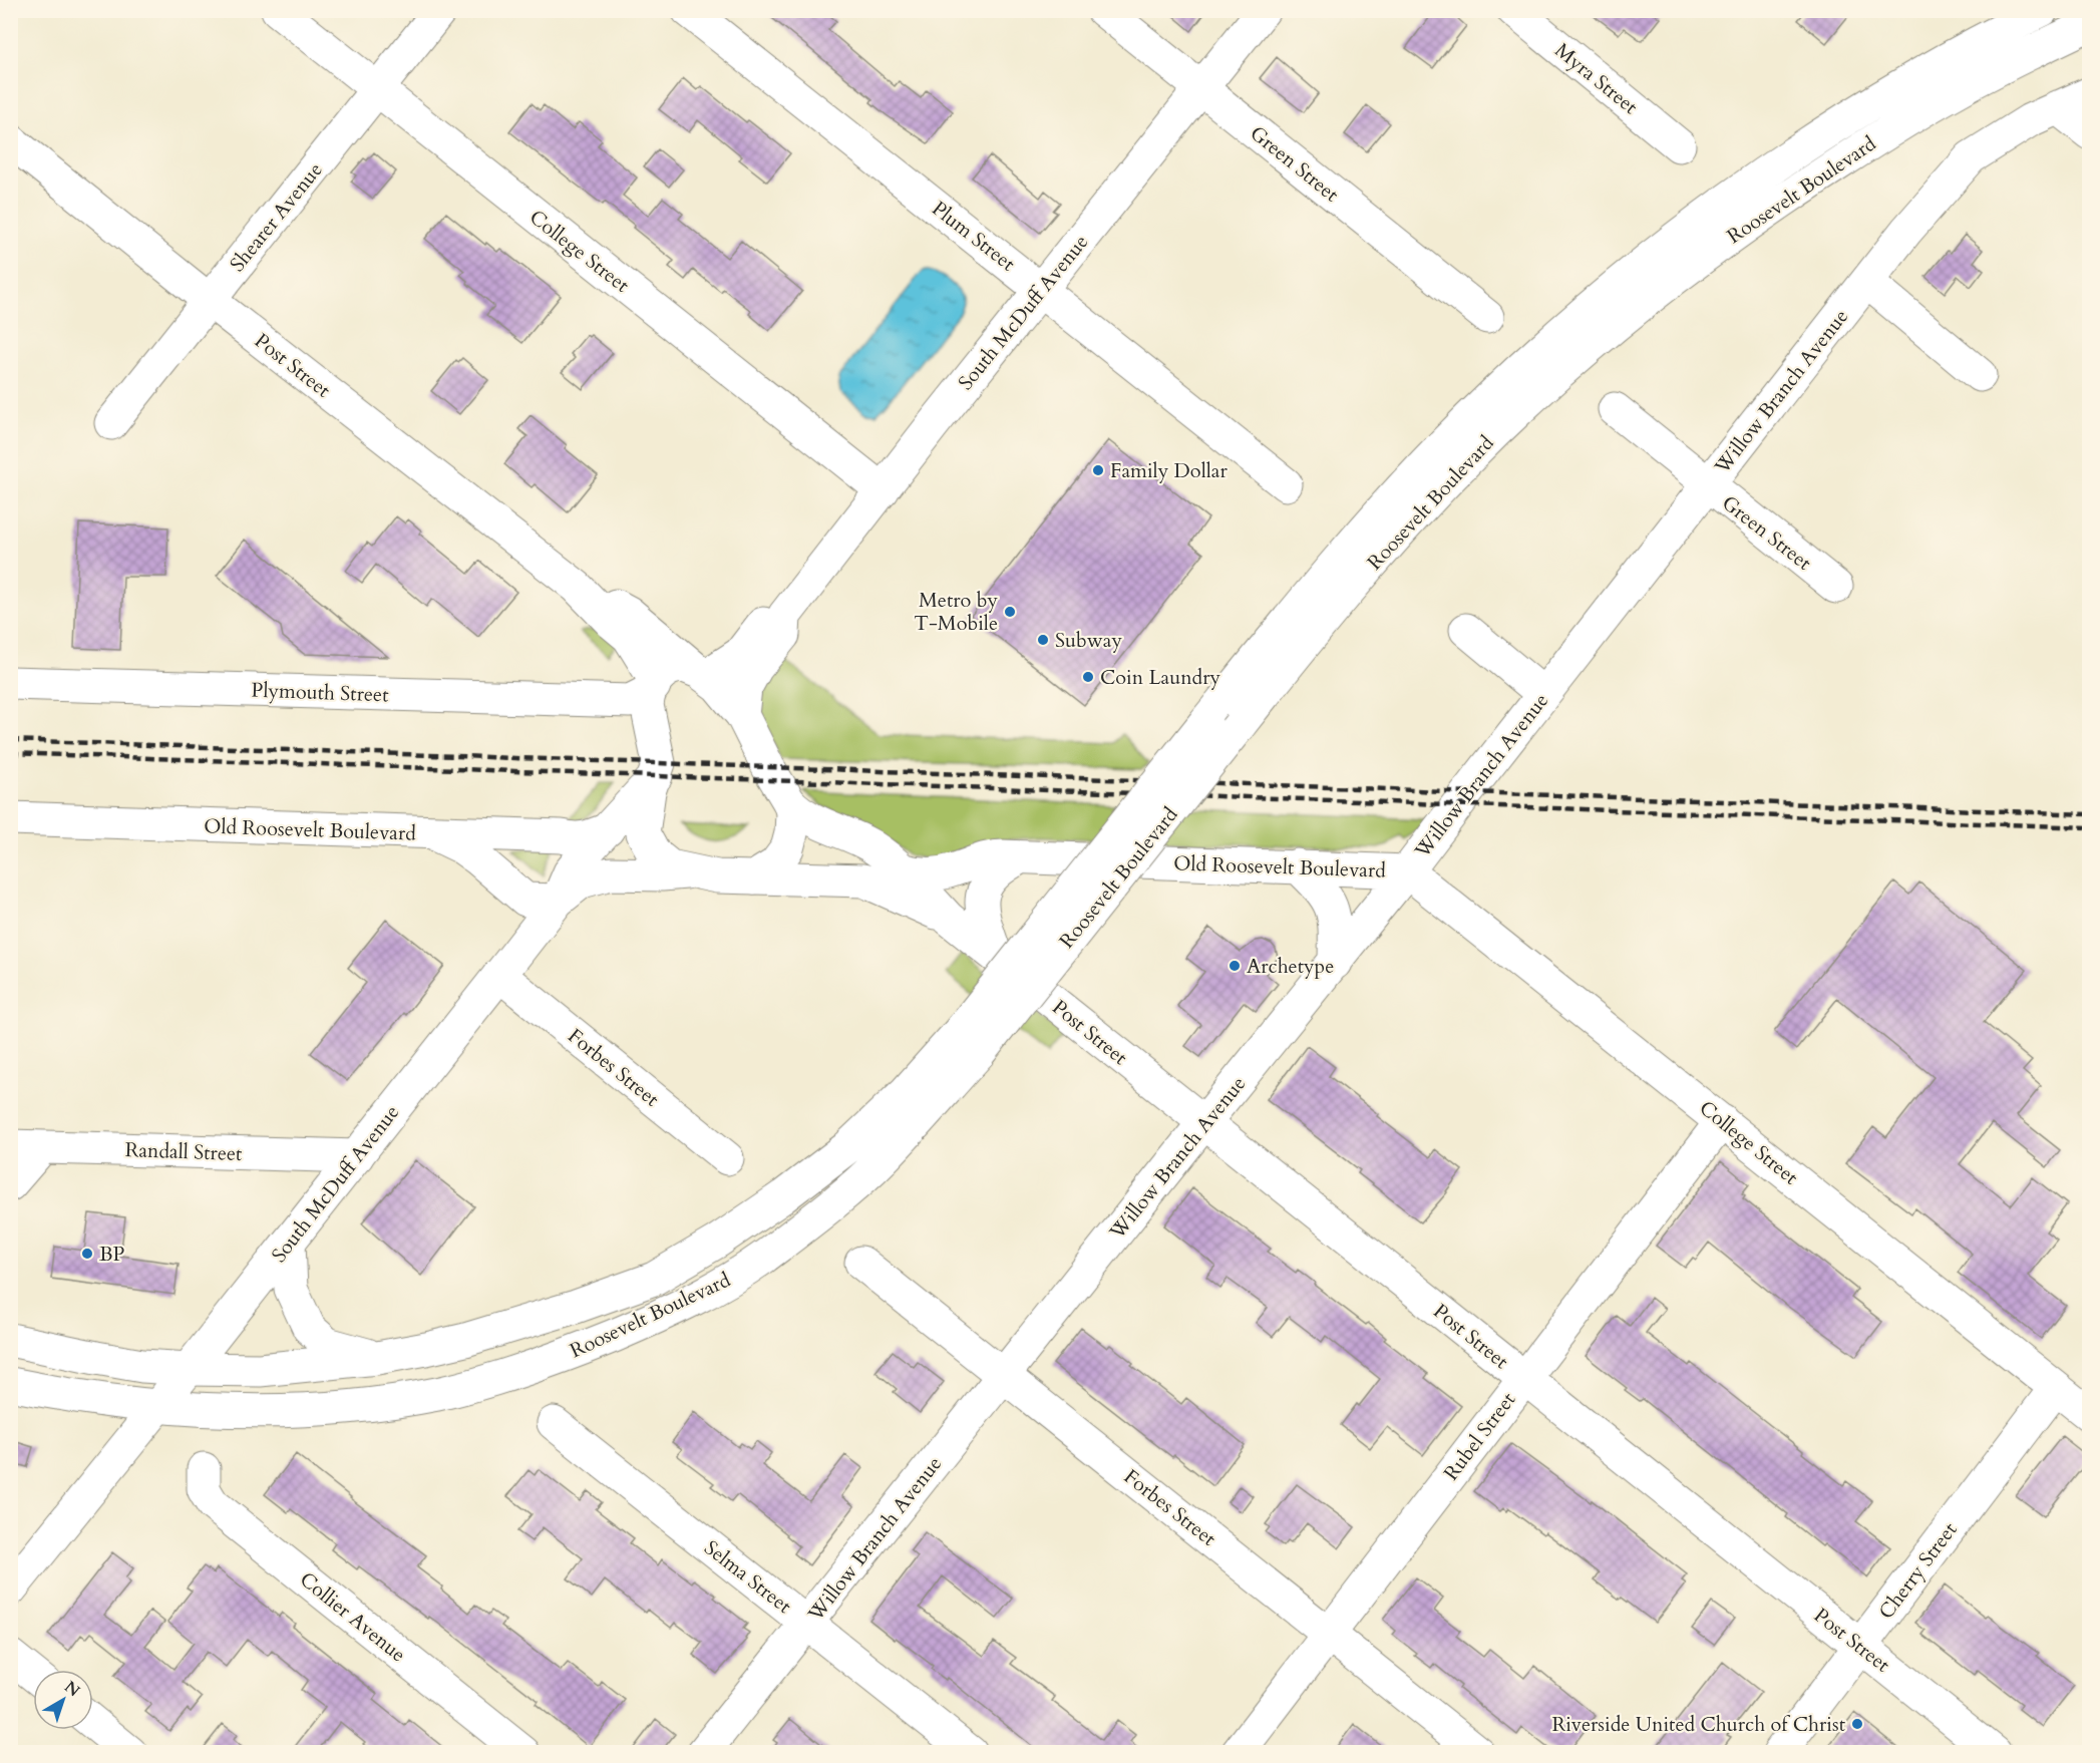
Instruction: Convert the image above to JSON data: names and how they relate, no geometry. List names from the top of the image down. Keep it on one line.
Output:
{"streets":{"main road":["Myra Street","Green Street","Roosevelt Boulevard","Shearer Avenue","Plum Street","College Street","South McDuff Avenue","Post Street","Willow Branch Avenue","Plymouth Street","Old Roosevelt Boulevard","Forbes Street","Randall Street","Rubel Street","Cherry Street","Selma Street","Collier Avenue"]},"crossings":[["Green Street","South McDuff Avenue"],["Green Street","Willow Branch Avenue"],["Roosevelt Boulevard","South McDuff Avenue"],["Shearer Avenue","College Street"],["Shearer Avenue","Post Street"],["Plum Street","South McDuff Avenue"],["College Street","South McDuff Avenue"],["College Street","Willow Branch Avenue"],["College Street","Old Roosevelt Boulevard"],["College Street","Rubel Street"],["College Street","Cherry Street"],["South McDuff Avenue","Post Street"],["South McDuff Avenue","Old Roosevelt Boulevard"],["South McDuff Avenue","Forbes Street"],["South McDuff Avenue","Randall Street"],["Post Street","Willow Branch Avenue"],["Post Street","Plymouth Street"],["Post Street","Old Roosevelt Boulevard"],["Post Street","Rubel Street"],["Post Street","Cherry Street"],["Willow Branch Avenue","Old Roosevelt Boulevard"],["Willow Branch Avenue","Forbes Street"],["Willow Branch Avenue","Selma Street"],["Forbes Street","Rubel Street"]],"places":["Family Dollar","Metro by T-Mobile","Subway","Coin Laundry","Archetype","BP","Riverside United Church of Christ"],"north":"top right"}
